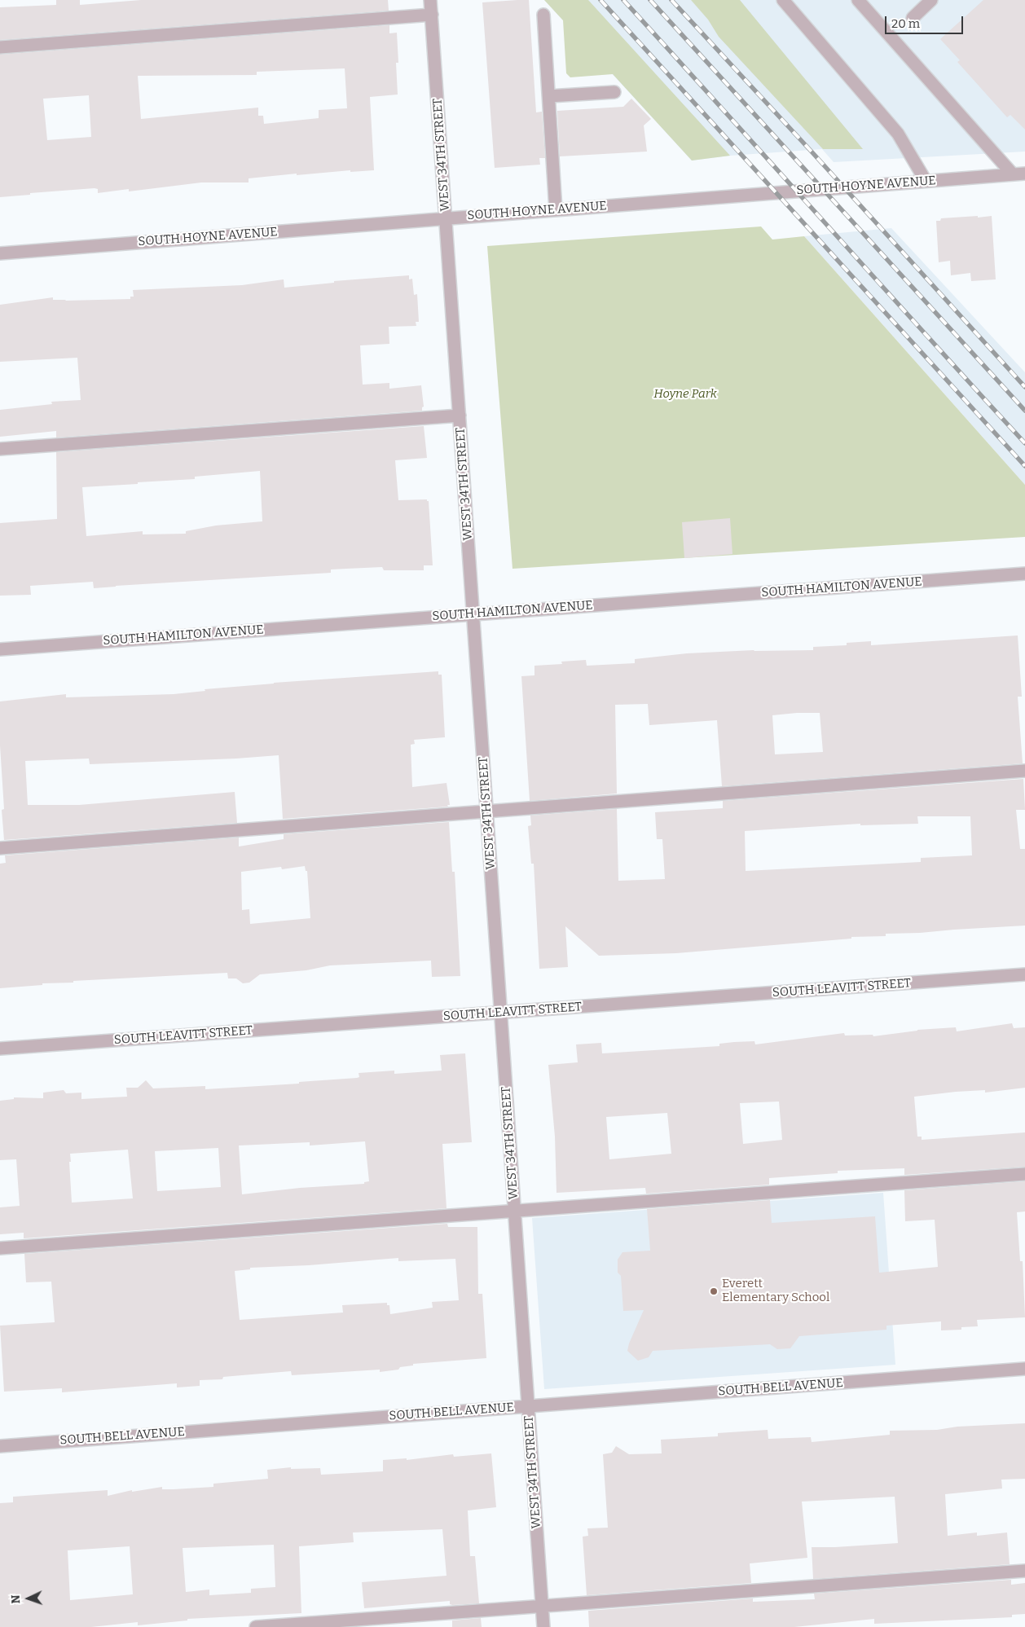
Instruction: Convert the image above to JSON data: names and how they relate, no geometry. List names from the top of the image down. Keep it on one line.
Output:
{"streets":{"street":["WEST 34TH STREET","SOUTH HOYNE AVENUE","SOUTH HAMILTON AVENUE","SOUTH LEAVITT STREET","SOUTH BELL AVENUE"]},"crossings":[["WEST 34TH STREET","SOUTH HOYNE AVENUE"],["WEST 34TH STREET","SOUTH HAMILTON AVENUE"],["WEST 34TH STREET","SOUTH LEAVITT STREET"],["WEST 34TH STREET","SOUTH BELL AVENUE"]],"parks":["Hoyne Park"],"places":["Everett Elementary School"],"scale_bar":"20 m","north":"left"}
